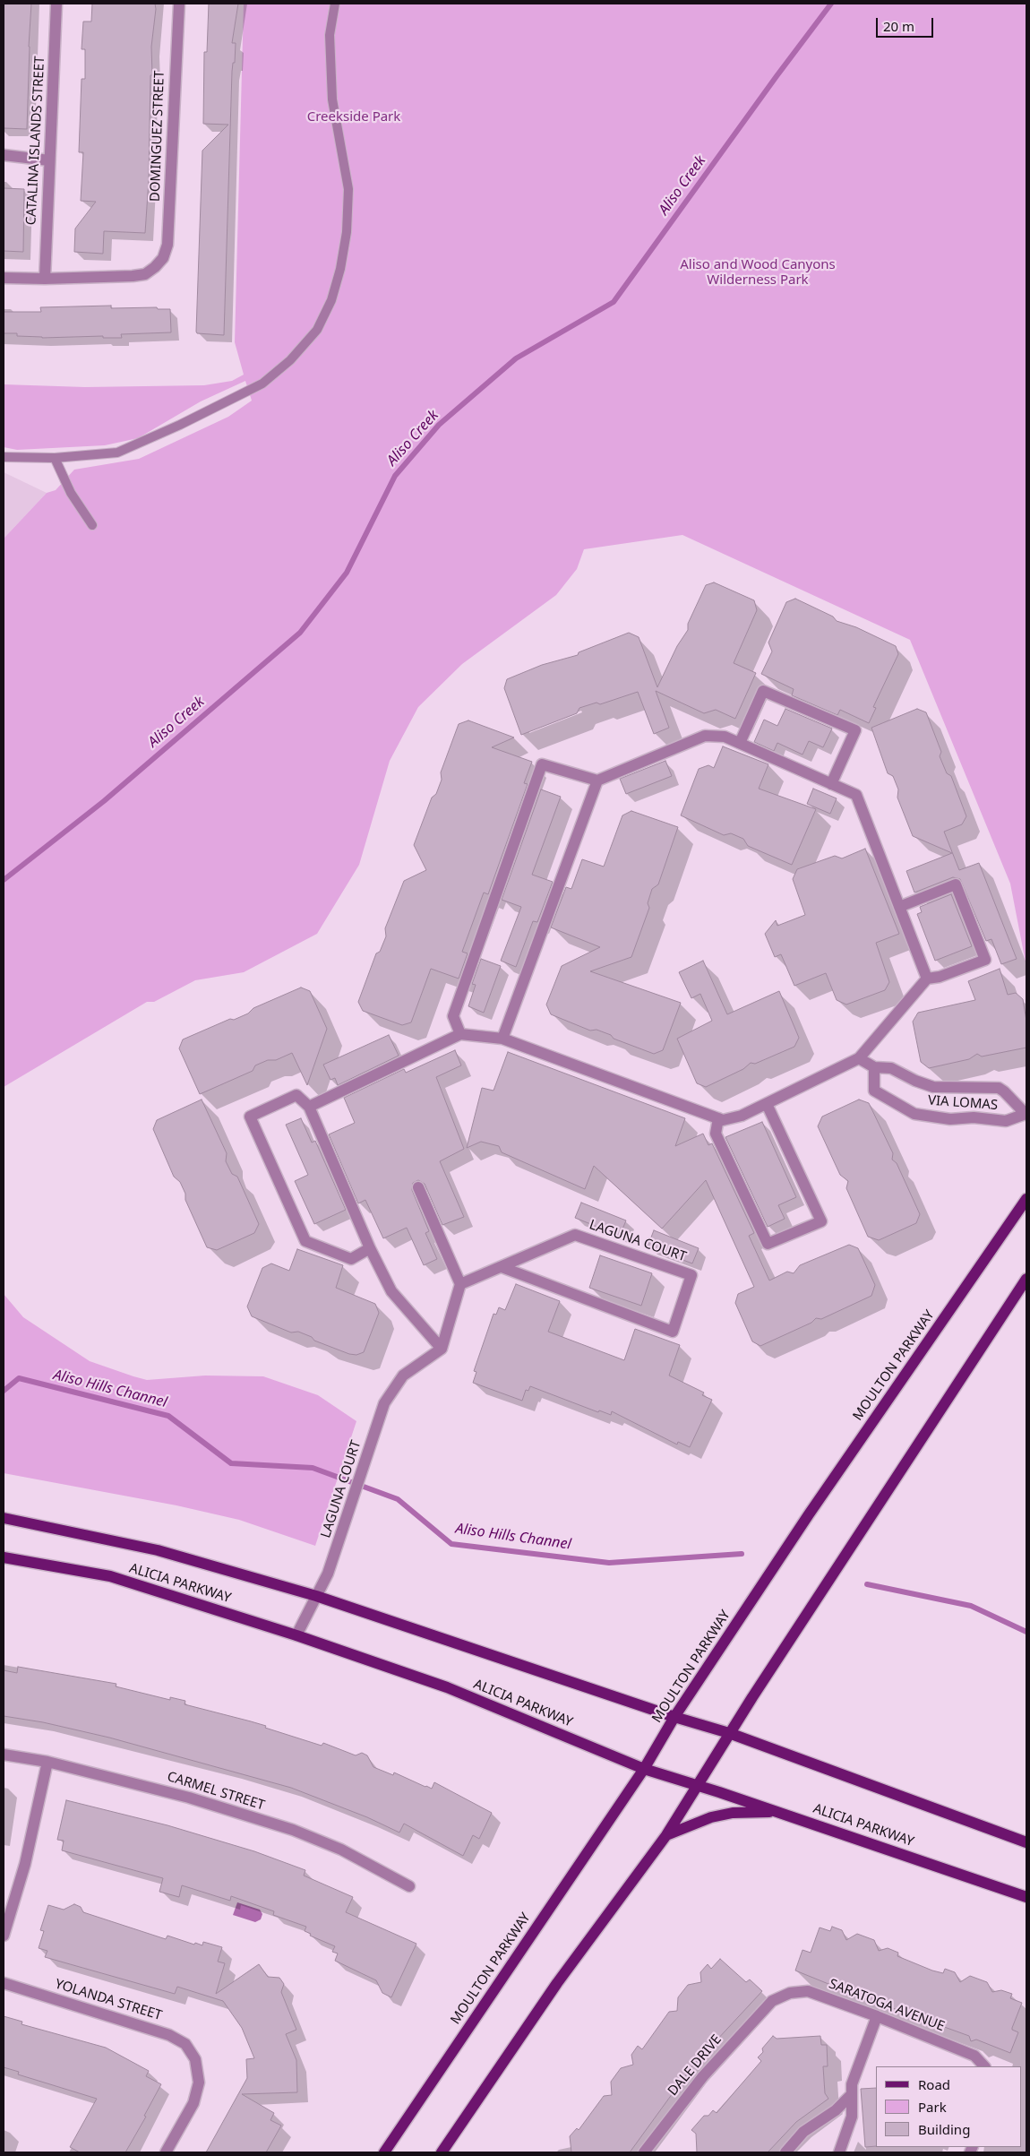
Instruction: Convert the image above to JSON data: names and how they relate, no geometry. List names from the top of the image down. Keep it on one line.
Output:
{"streets":{"main road":["MOULTON PARKWAY","ALICIA PARKWAY"],"street":["DOMINGUEZ STREET","CATALINA ISLANDS STREET","VIA LOMAS","LAGUNA COURT","CARMEL STREET","YOLANDA STREET","SARATOGA AVENUE","DALE DRIVE"]},"crossings":[["DOMINGUEZ STREET","CATALINA ISLANDS STREET"],["LAGUNA COURT","ALICIA PARKWAY"],["MOULTON PARKWAY","ALICIA PARKWAY"],["SARATOGA AVENUE","DALE DRIVE"]],"water":["Aliso Creek","Aliso Hills Channel"],"parks":["Creekside Park","Aliso and Wood Canyons Wilderness Park"],"legend":["Road","Park","Building"],"scale_bar":"20 m"}
